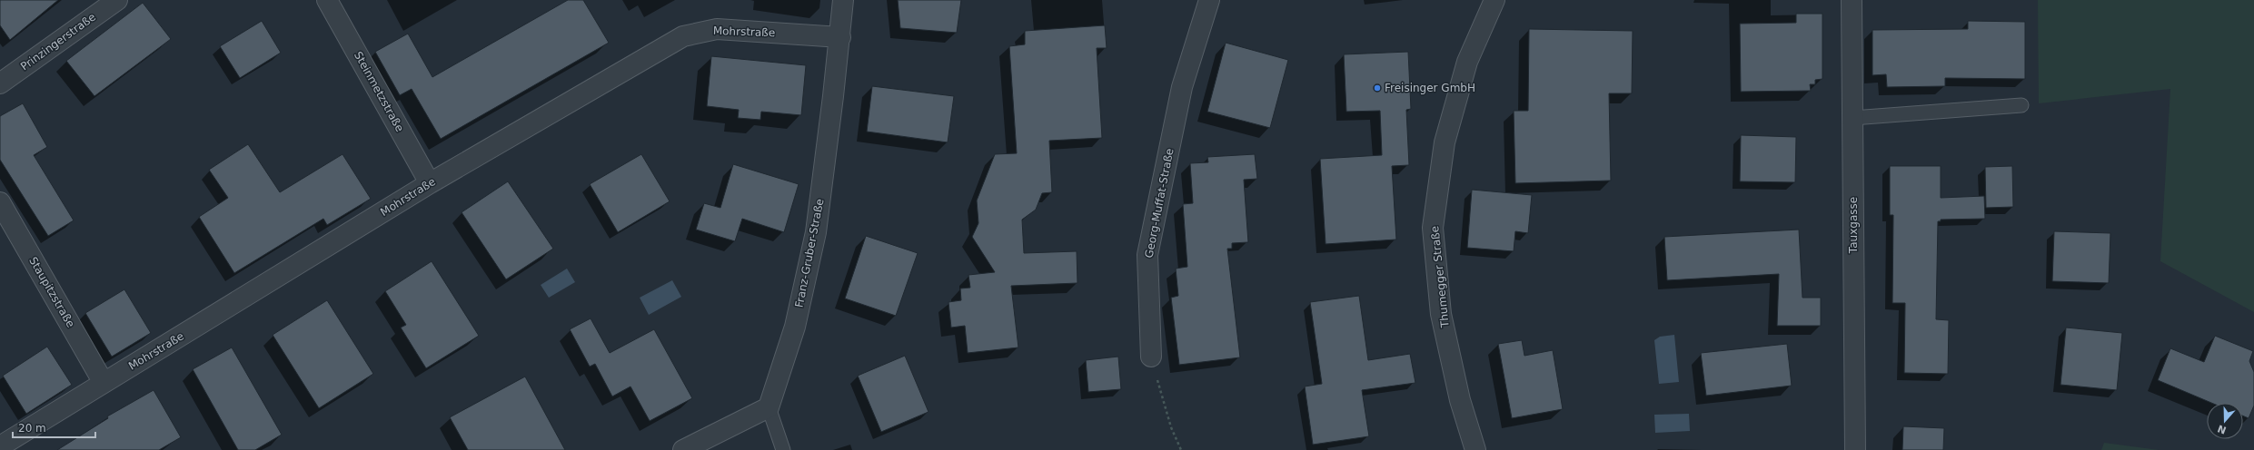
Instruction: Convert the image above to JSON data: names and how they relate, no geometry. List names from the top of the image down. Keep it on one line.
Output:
{"streets":{"street":["Mohrstraße","Prinzingerstraße","Steinmetzstraße","Georg-Muffat-Straße","Tauxgasse","Franz-Gruber-Straße","Thumegger Straße","Staupitzstraße"]},"crossings":[["Mohrstraße","Steinmetzstraße"],["Mohrstraße","Franz-Gruber-Straße"],["Mohrstraße","Staupitzstraße"]],"places":["Freisinger GmbH"],"scale_bar":"20 m","north":"bottom"}
